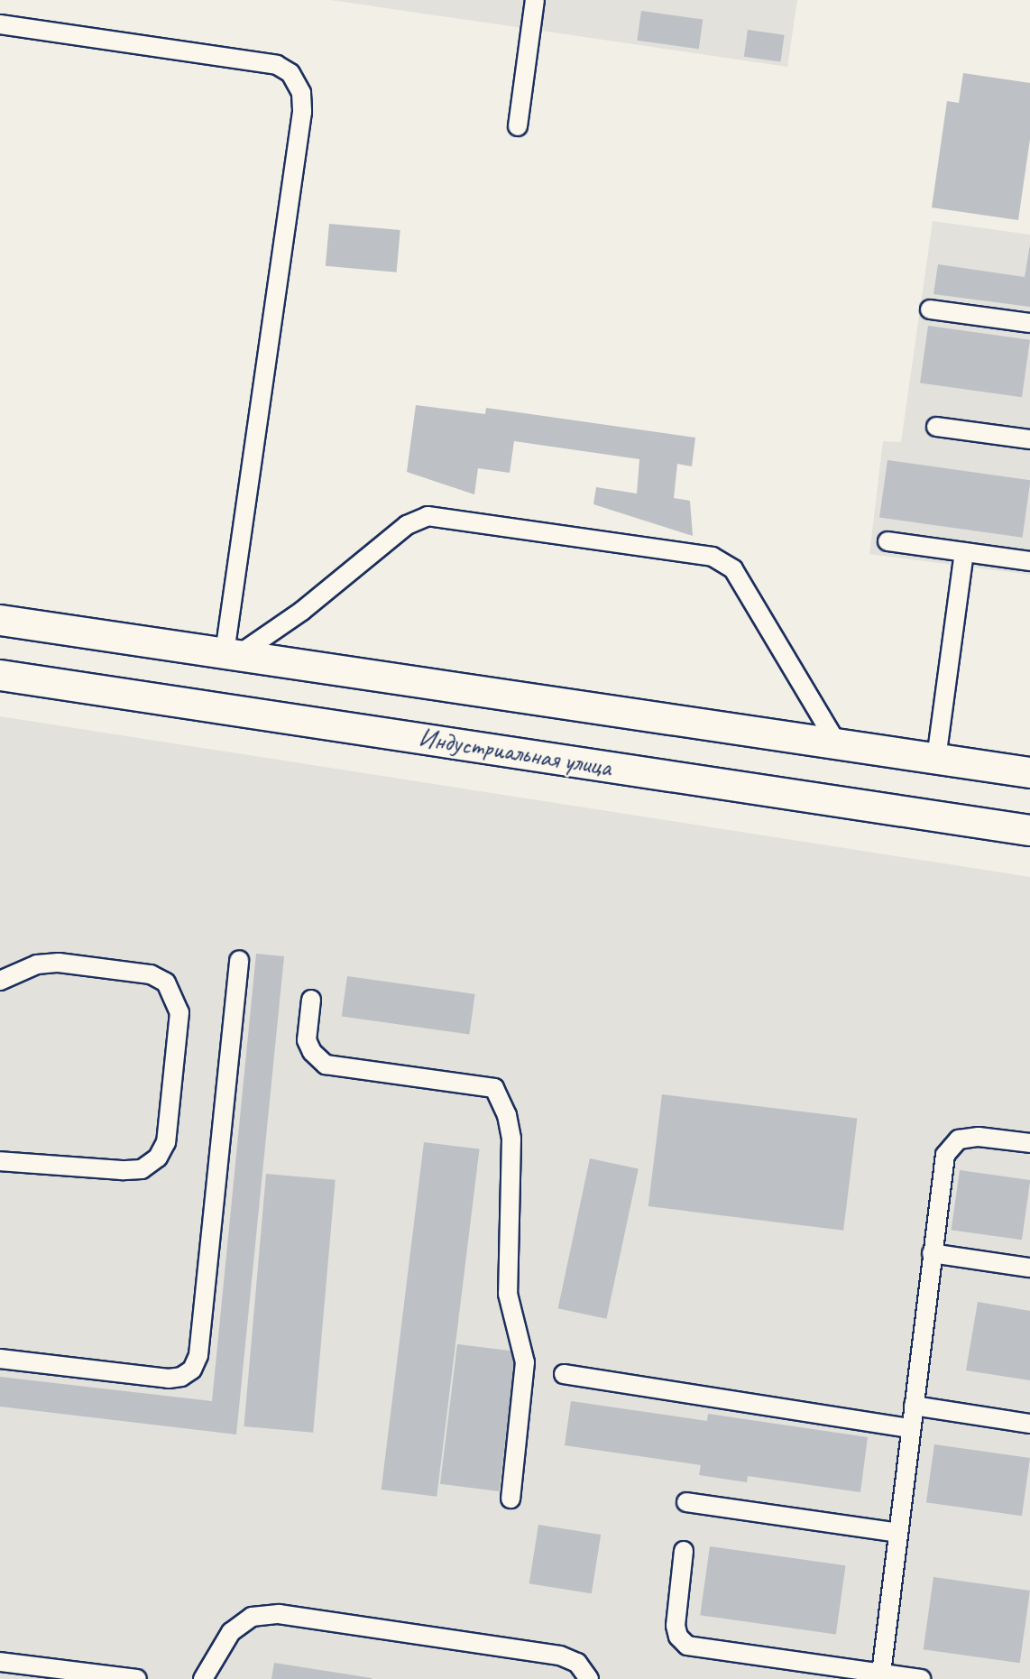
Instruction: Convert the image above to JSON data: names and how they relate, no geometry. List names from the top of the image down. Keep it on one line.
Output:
{"streets":{"main road":["Индустриальная улица"]}}
